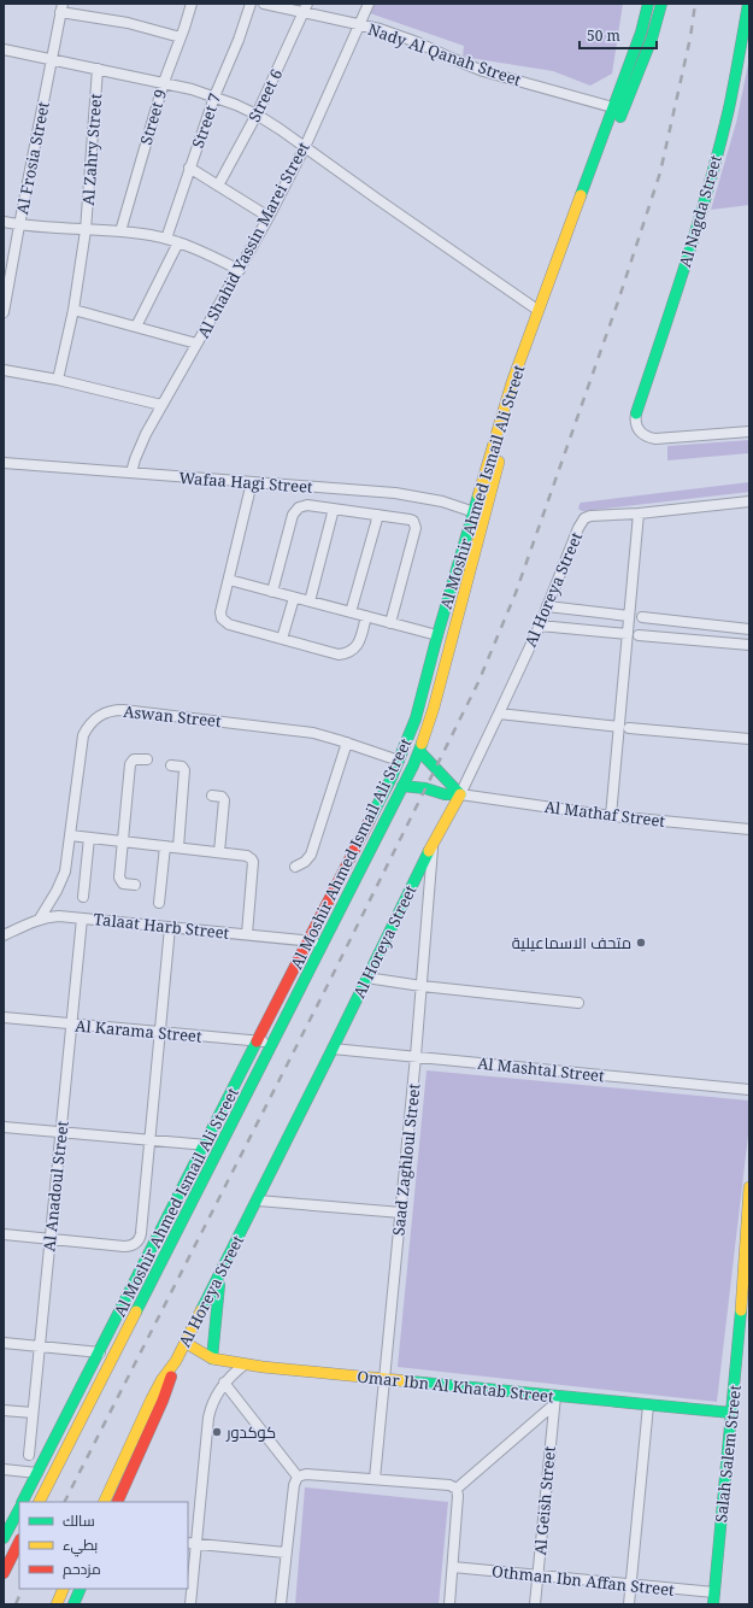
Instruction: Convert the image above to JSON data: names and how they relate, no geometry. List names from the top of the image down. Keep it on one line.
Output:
{"streets":{"main road":["Al Nagda Street","Al Moshir Ahmed Ismail Ali Street","Al Horeya Street","Omar Ibn Al Khatab Street","Salah Salem Street"],"street":["Nady Al Qanah Street","Street 6","Street 9","Street 7","Al Zahry Street","Al Frosia Street","Al Shahid Yassin Marei Street","Wafaa Hagi Street","Aswan Street","Al Mathaf Street","Talaat Harb Street","Al Karama Street","Al Mashtal Street","Saad Zaghloul Street","Al Anadoul Street","Al Geish Street","Othman Ibn Affan Street"]},"crossings":[["Nady Al Qanah Street","Street 6"],["Nady Al Qanah Street","Al Shahid Yassin Marei Street"],["Nady Al Qanah Street","Al Moshir Ahmed Ismail Ali Street"],["Al Shahid Yassin Marei Street","Wafaa Hagi Street"],["Wafaa Hagi Street","Al Moshir Ahmed Ismail Ali Street"],["Al Moshir Ahmed Ismail Ali Street","Aswan Street"],["Al Moshir Ahmed Ismail Ali Street","Talaat Harb Street"],["Al Moshir Ahmed Ismail Ali Street","Al Karama Street"],["Al Horeya Street","Al Mathaf Street"],["Al Horeya Street","Al Mashtal Street"],["Al Horeya Street","Saad Zaghloul Street"],["Al Horeya Street","Omar Ibn Al Khatab Street"],["Aswan Street","Talaat Harb Street"],["Talaat Harb Street","Al Anadoul Street"],["Al Karama Street","Al Anadoul Street"],["Al Mashtal Street","Saad Zaghloul Street"],["Saad Zaghloul Street","Omar Ibn Al Khatab Street"],["Omar Ibn Al Khatab Street","Salah Salem Street"],["Omar Ibn Al Khatab Street","Al Geish Street"],["Salah Salem Street","Othman Ibn Affan Street"],["Al Geish Street","Othman Ibn Affan Street"]],"places":["متحف الاسماعيلية","كوكدور"],"legend":["سالك","بطيء","مزدحم"],"scale_bar":"50 m"}
